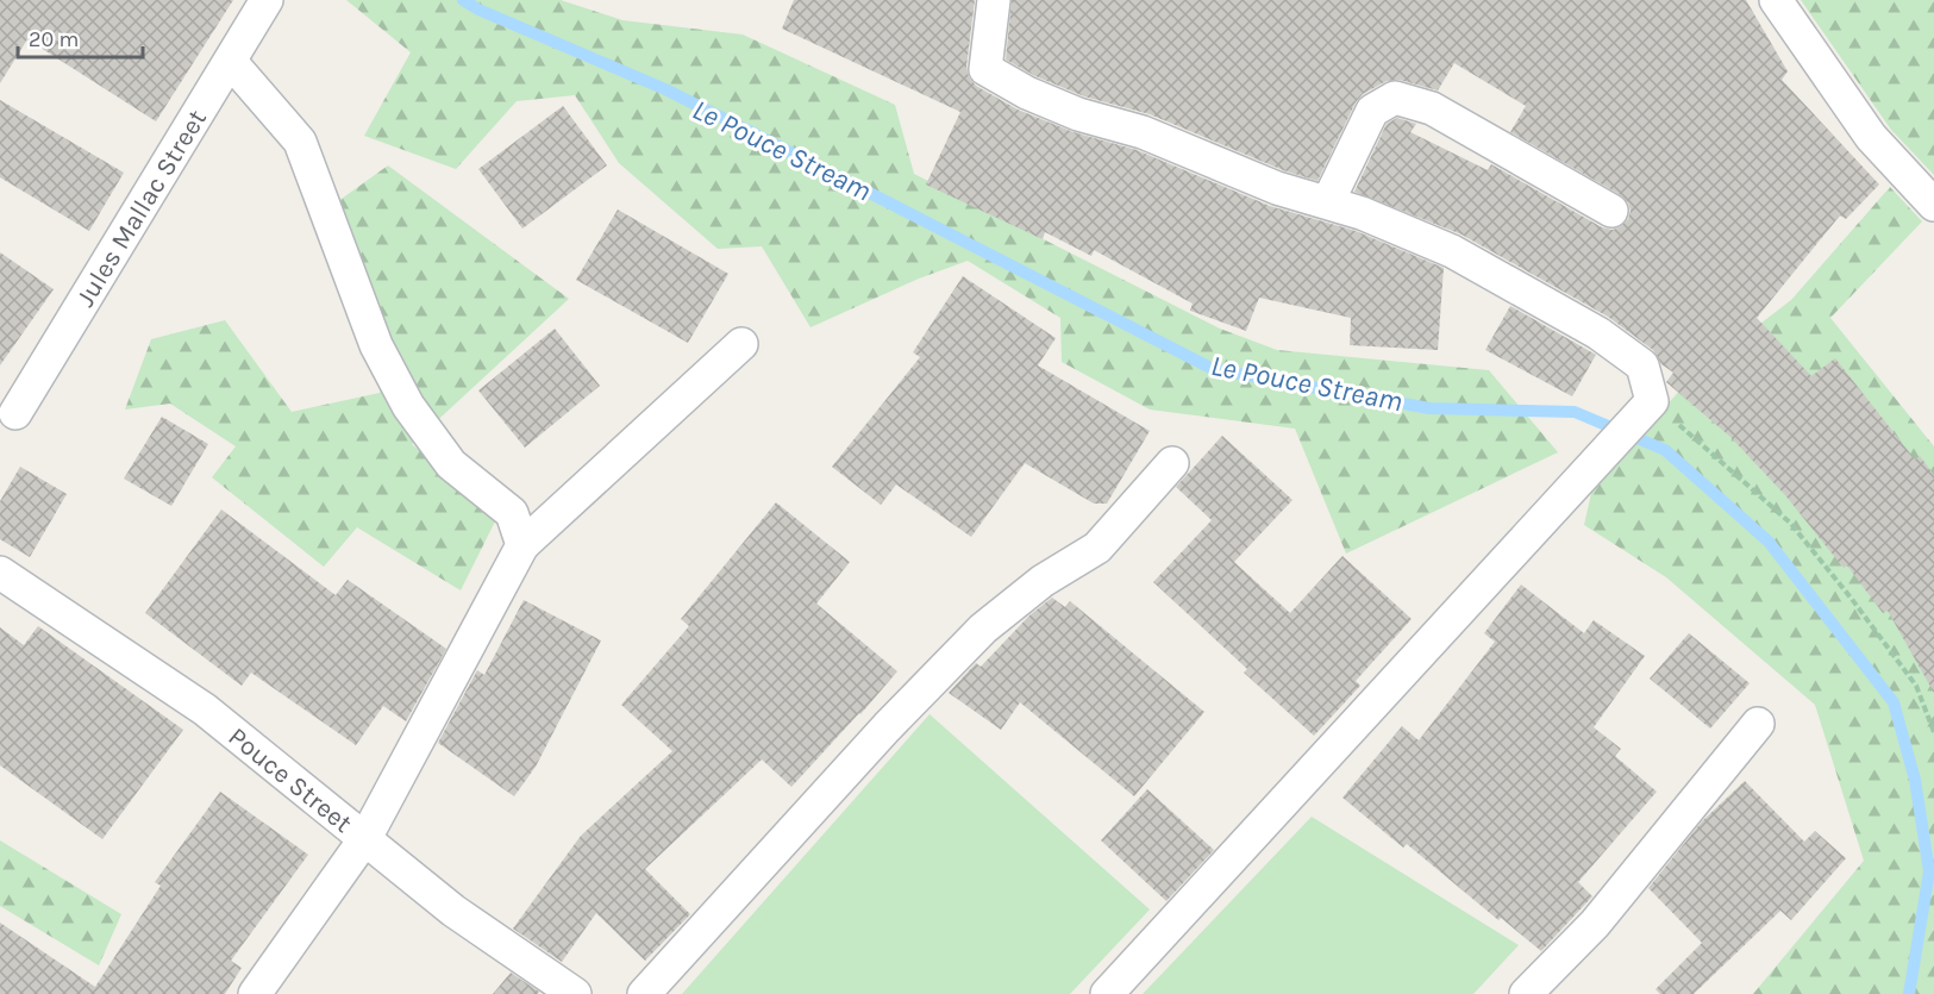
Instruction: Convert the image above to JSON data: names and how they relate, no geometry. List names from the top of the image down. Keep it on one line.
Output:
{"streets":{"street":["Jules Mallac Street","Pouce Street"]},"water":["Le Pouce Stream"],"scale_bar":"20 m"}
